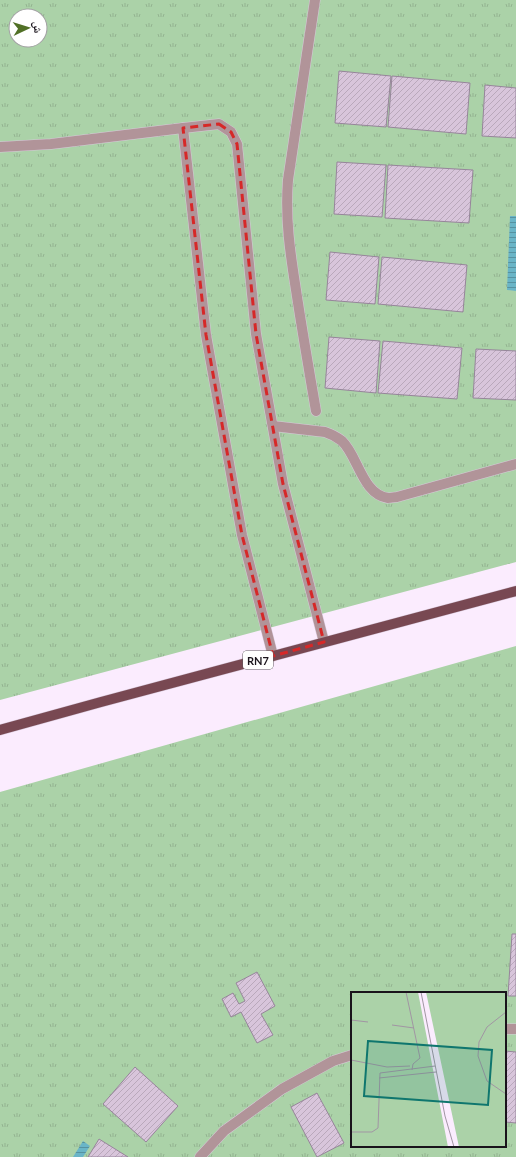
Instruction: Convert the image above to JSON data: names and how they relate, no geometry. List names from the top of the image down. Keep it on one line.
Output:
{"streets":{"main road":["RN7"]},"north":"right"}
